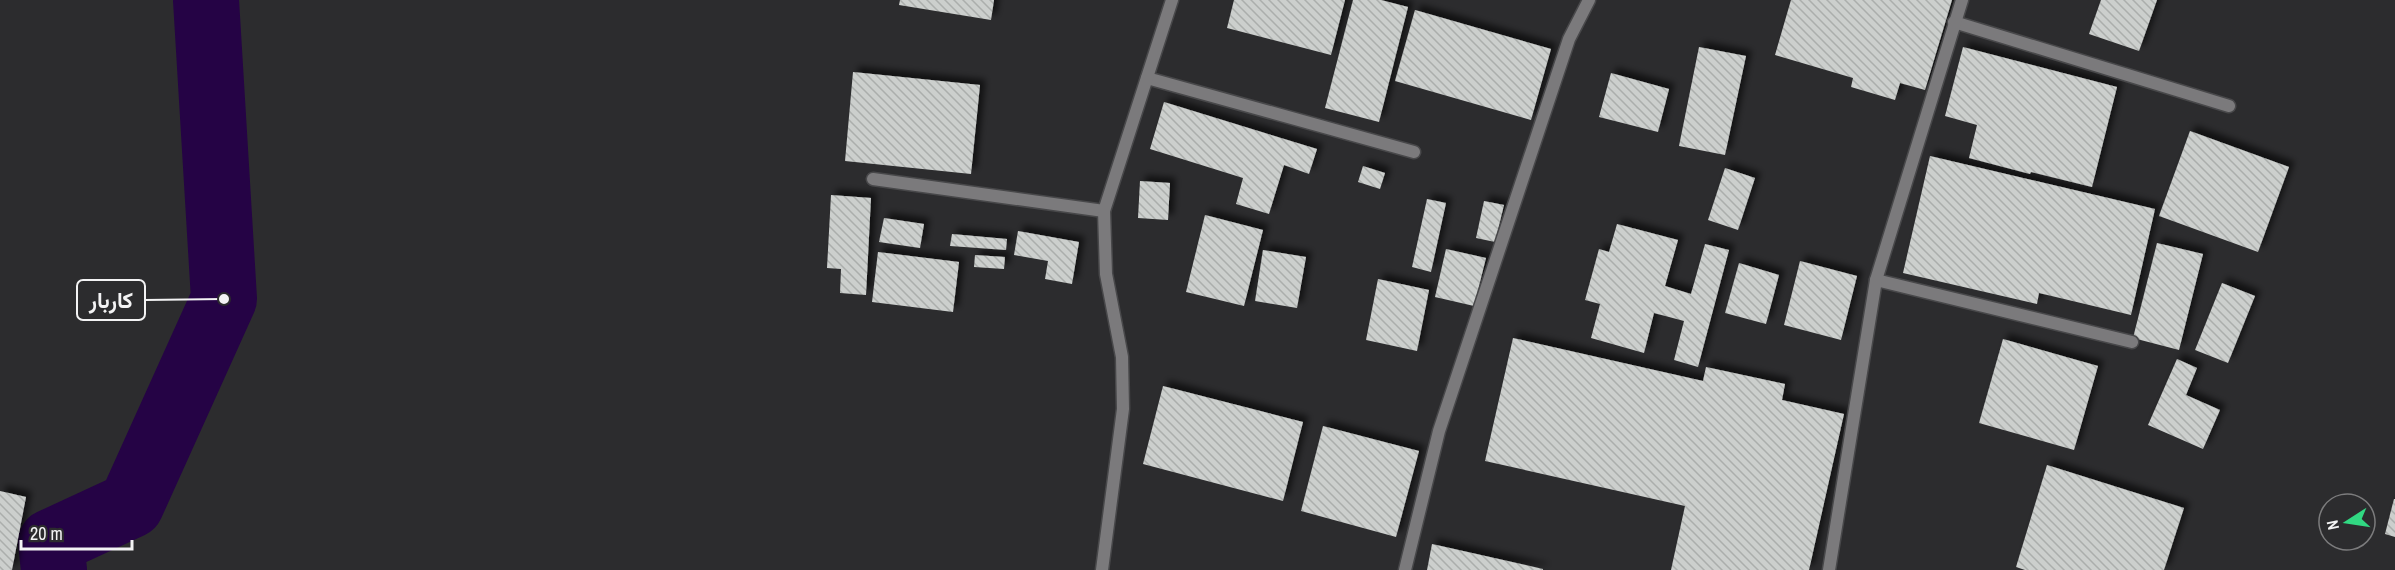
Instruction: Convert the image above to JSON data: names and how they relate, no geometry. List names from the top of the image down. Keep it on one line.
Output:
{"places":["کاربار"],"scale_bar":"20 m","north":"left"}
